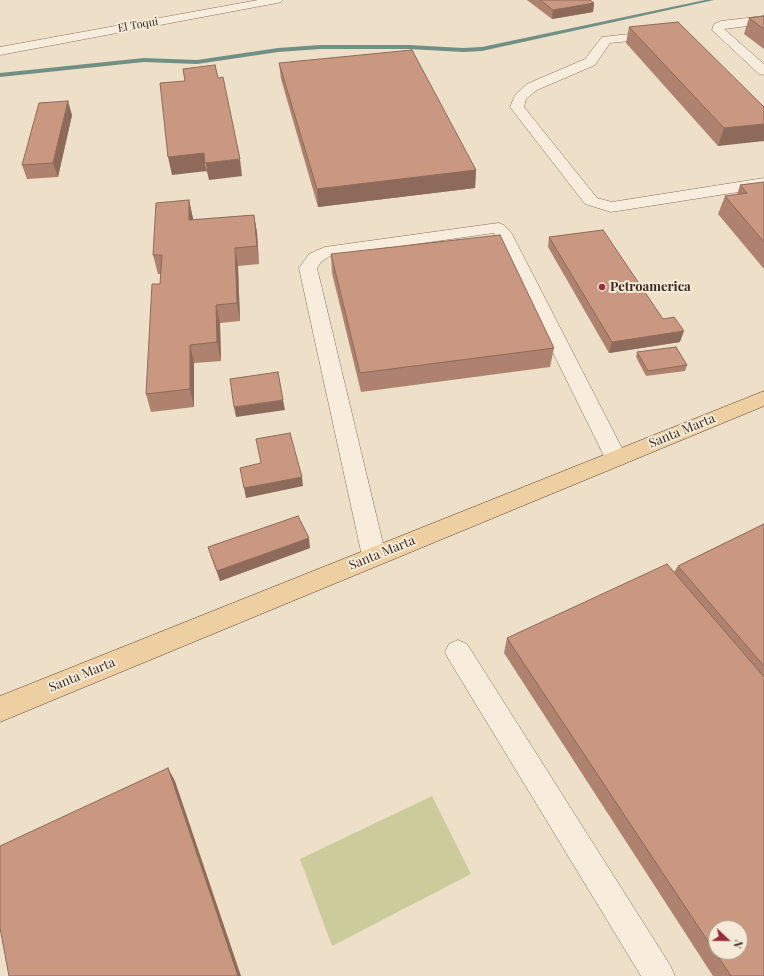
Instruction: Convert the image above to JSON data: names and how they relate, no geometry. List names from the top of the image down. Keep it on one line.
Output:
{"streets":{"main road":["Santa Marta"],"street":["El Toqui"]},"places":["Petroamerica"],"north":"right"}
